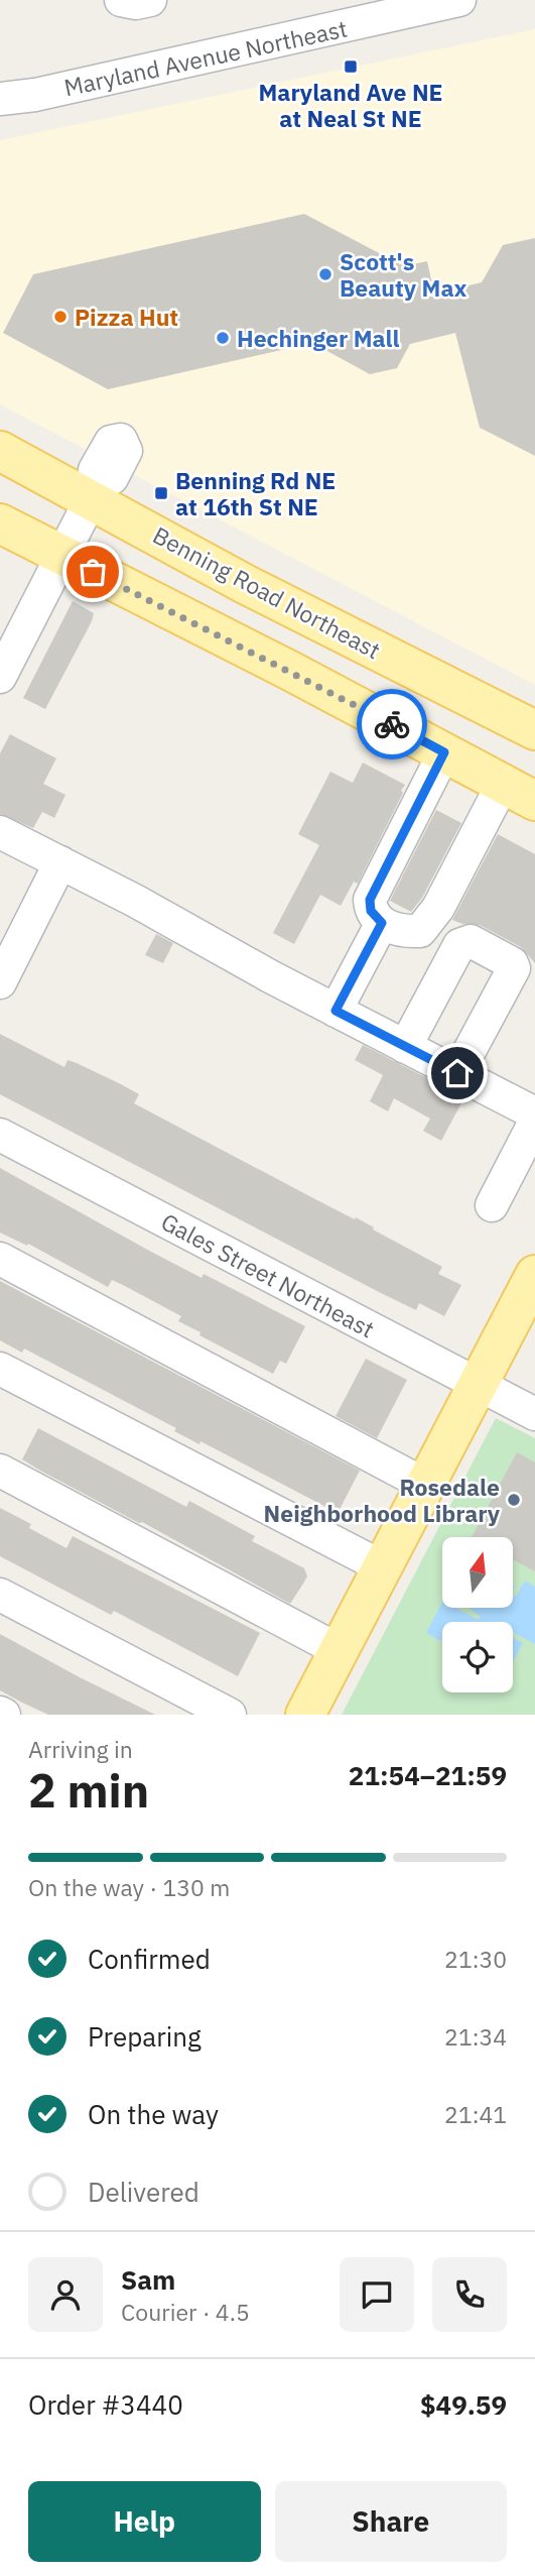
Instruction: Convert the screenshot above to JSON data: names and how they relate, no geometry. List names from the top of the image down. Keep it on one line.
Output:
{"streets":{"main road":["Benning Road Northeast"],"street":["Maryland Avenue Northeast","Gales Street Northeast"]},"places":{"transit":["Maryland Ave NE at Neal St NE","Benning Rd NE at 16th St NE"],"other":["Scott's Beauty Max","Pizza Hut","Hechinger Mall","Rosedale Neighborhood Library"]},"north":"top","page":{"heading":["2 min","Arriving in","21:54–21:59"],"panel":["Sam","Courier · 4.5","Order #3440","$49.59"],"bar":"On the way · 130 m","list":[["Confirmed","21:30"],["Preparing","21:34"],["On the way","21:41"],"Delivered"],"buttons":["Help","Share"]}}
